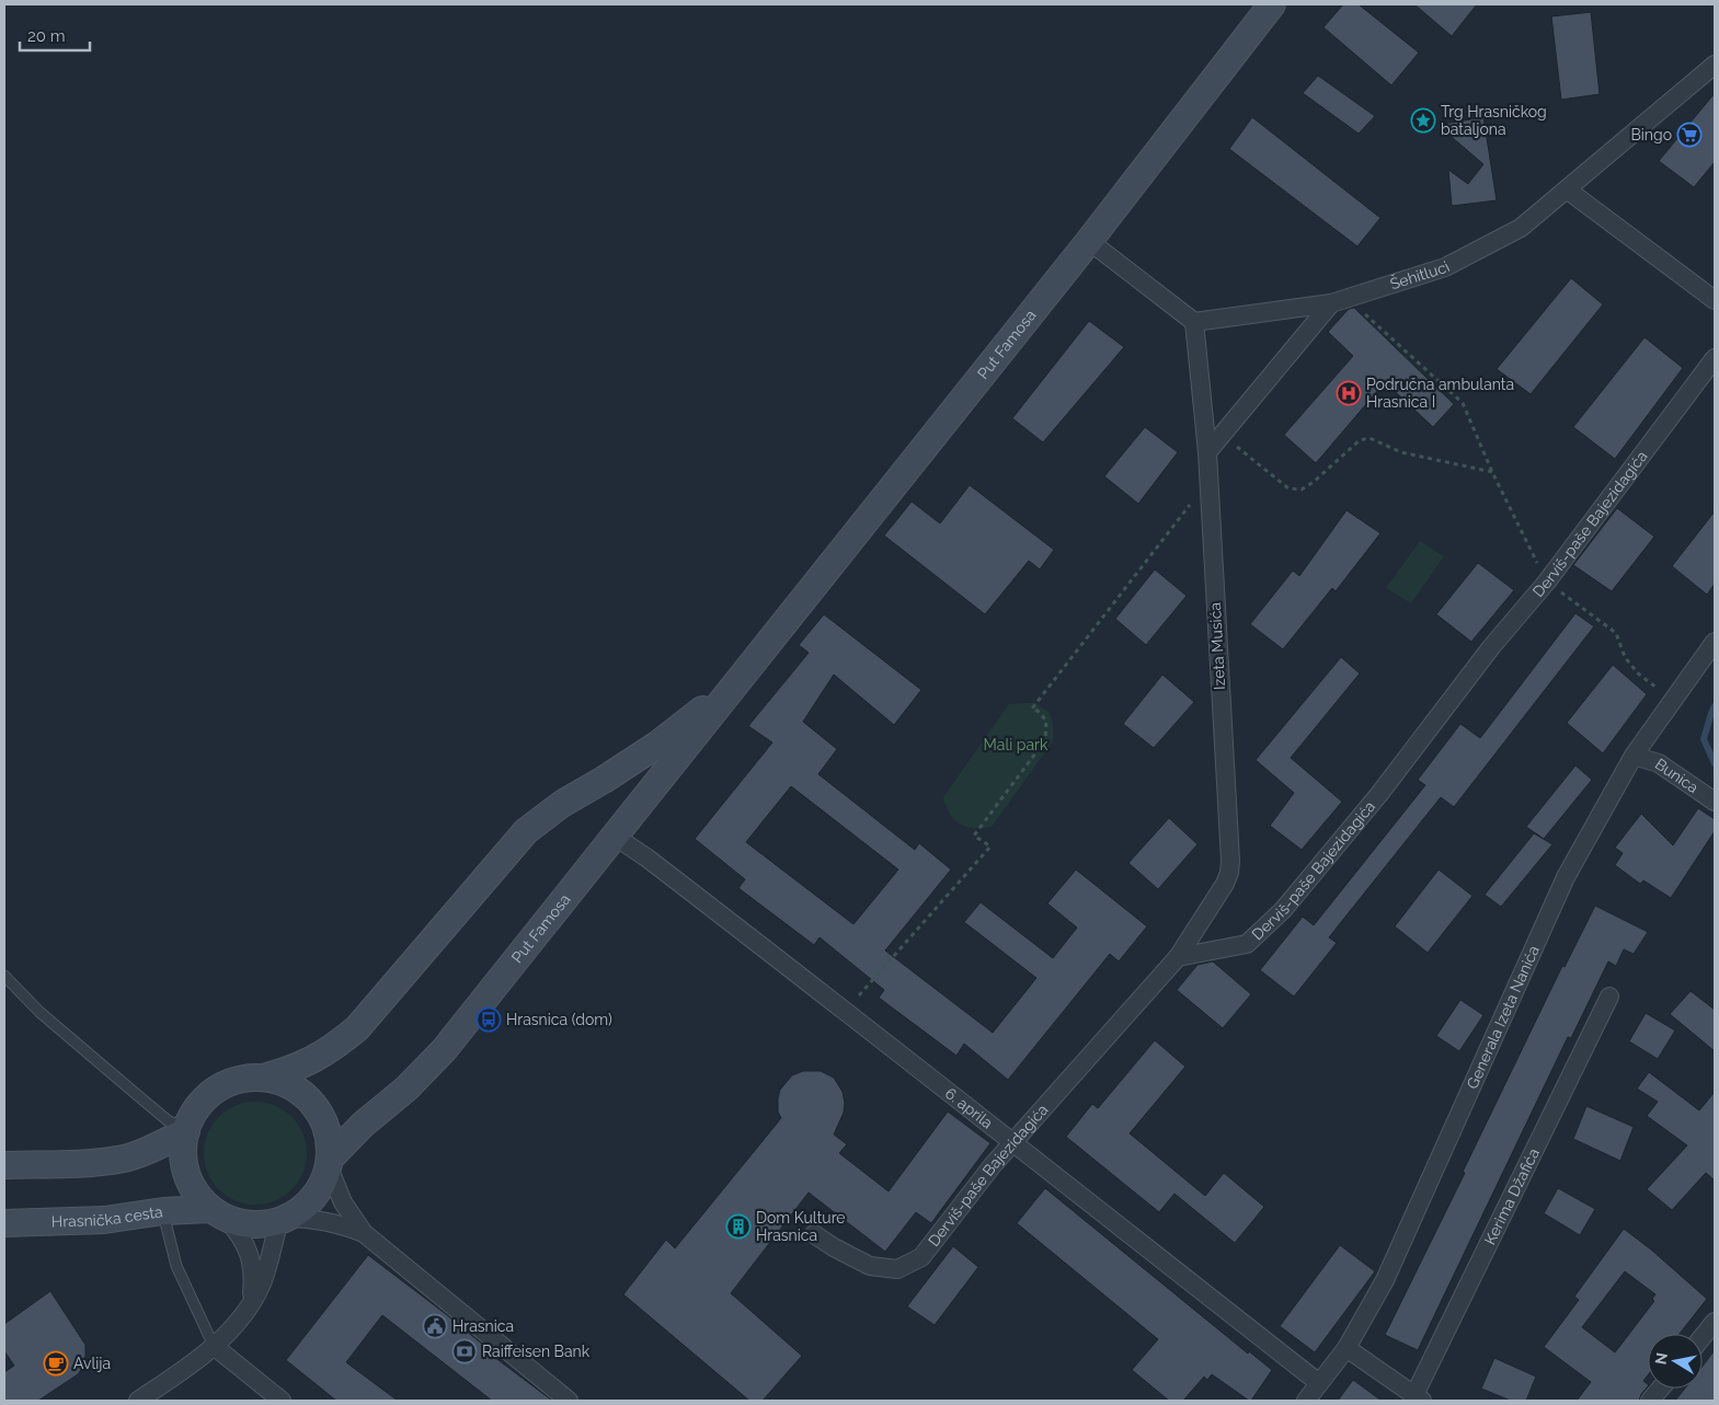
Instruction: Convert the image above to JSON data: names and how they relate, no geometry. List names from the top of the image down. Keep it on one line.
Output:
{"streets":{"main road":["Put Famosa","Hrasnička cesta"],"street":["Šehitluci","Derviš-paše Bajezidagića","Izeta Musića","Bunica","Generala Izeta Nanića","6. aprila","Kerima Džafića"]},"crossings":[["Šehitluci","Izeta Musića"],["Put Famosa","6. aprila"],["Put Famosa","Hrasnička cesta"],["Derviš-paše Bajezidagića","Izeta Musića"],["Derviš-paše Bajezidagića","6. aprila"],["Bunica","Generala Izeta Nanića"],["Generala Izeta Nanića","6. aprila"],["Generala Izeta Nanića","Kerima Džafića"]],"parks":["Mali park"],"places":{"place":["Trg Hrasničkog bataljona"],"supermarket":["Bingo"],"hospital":["Područna ambulanta Hrasnica I"],"bus stop":["Hrasnica (dom)"],"building":["Dom Kulture Hrasnica"],"public building":["Hrasnica"],"bank":["Raiffeisen Bank"],"cafe":["Avlija"]},"scale_bar":"20 m","north":"left"}
